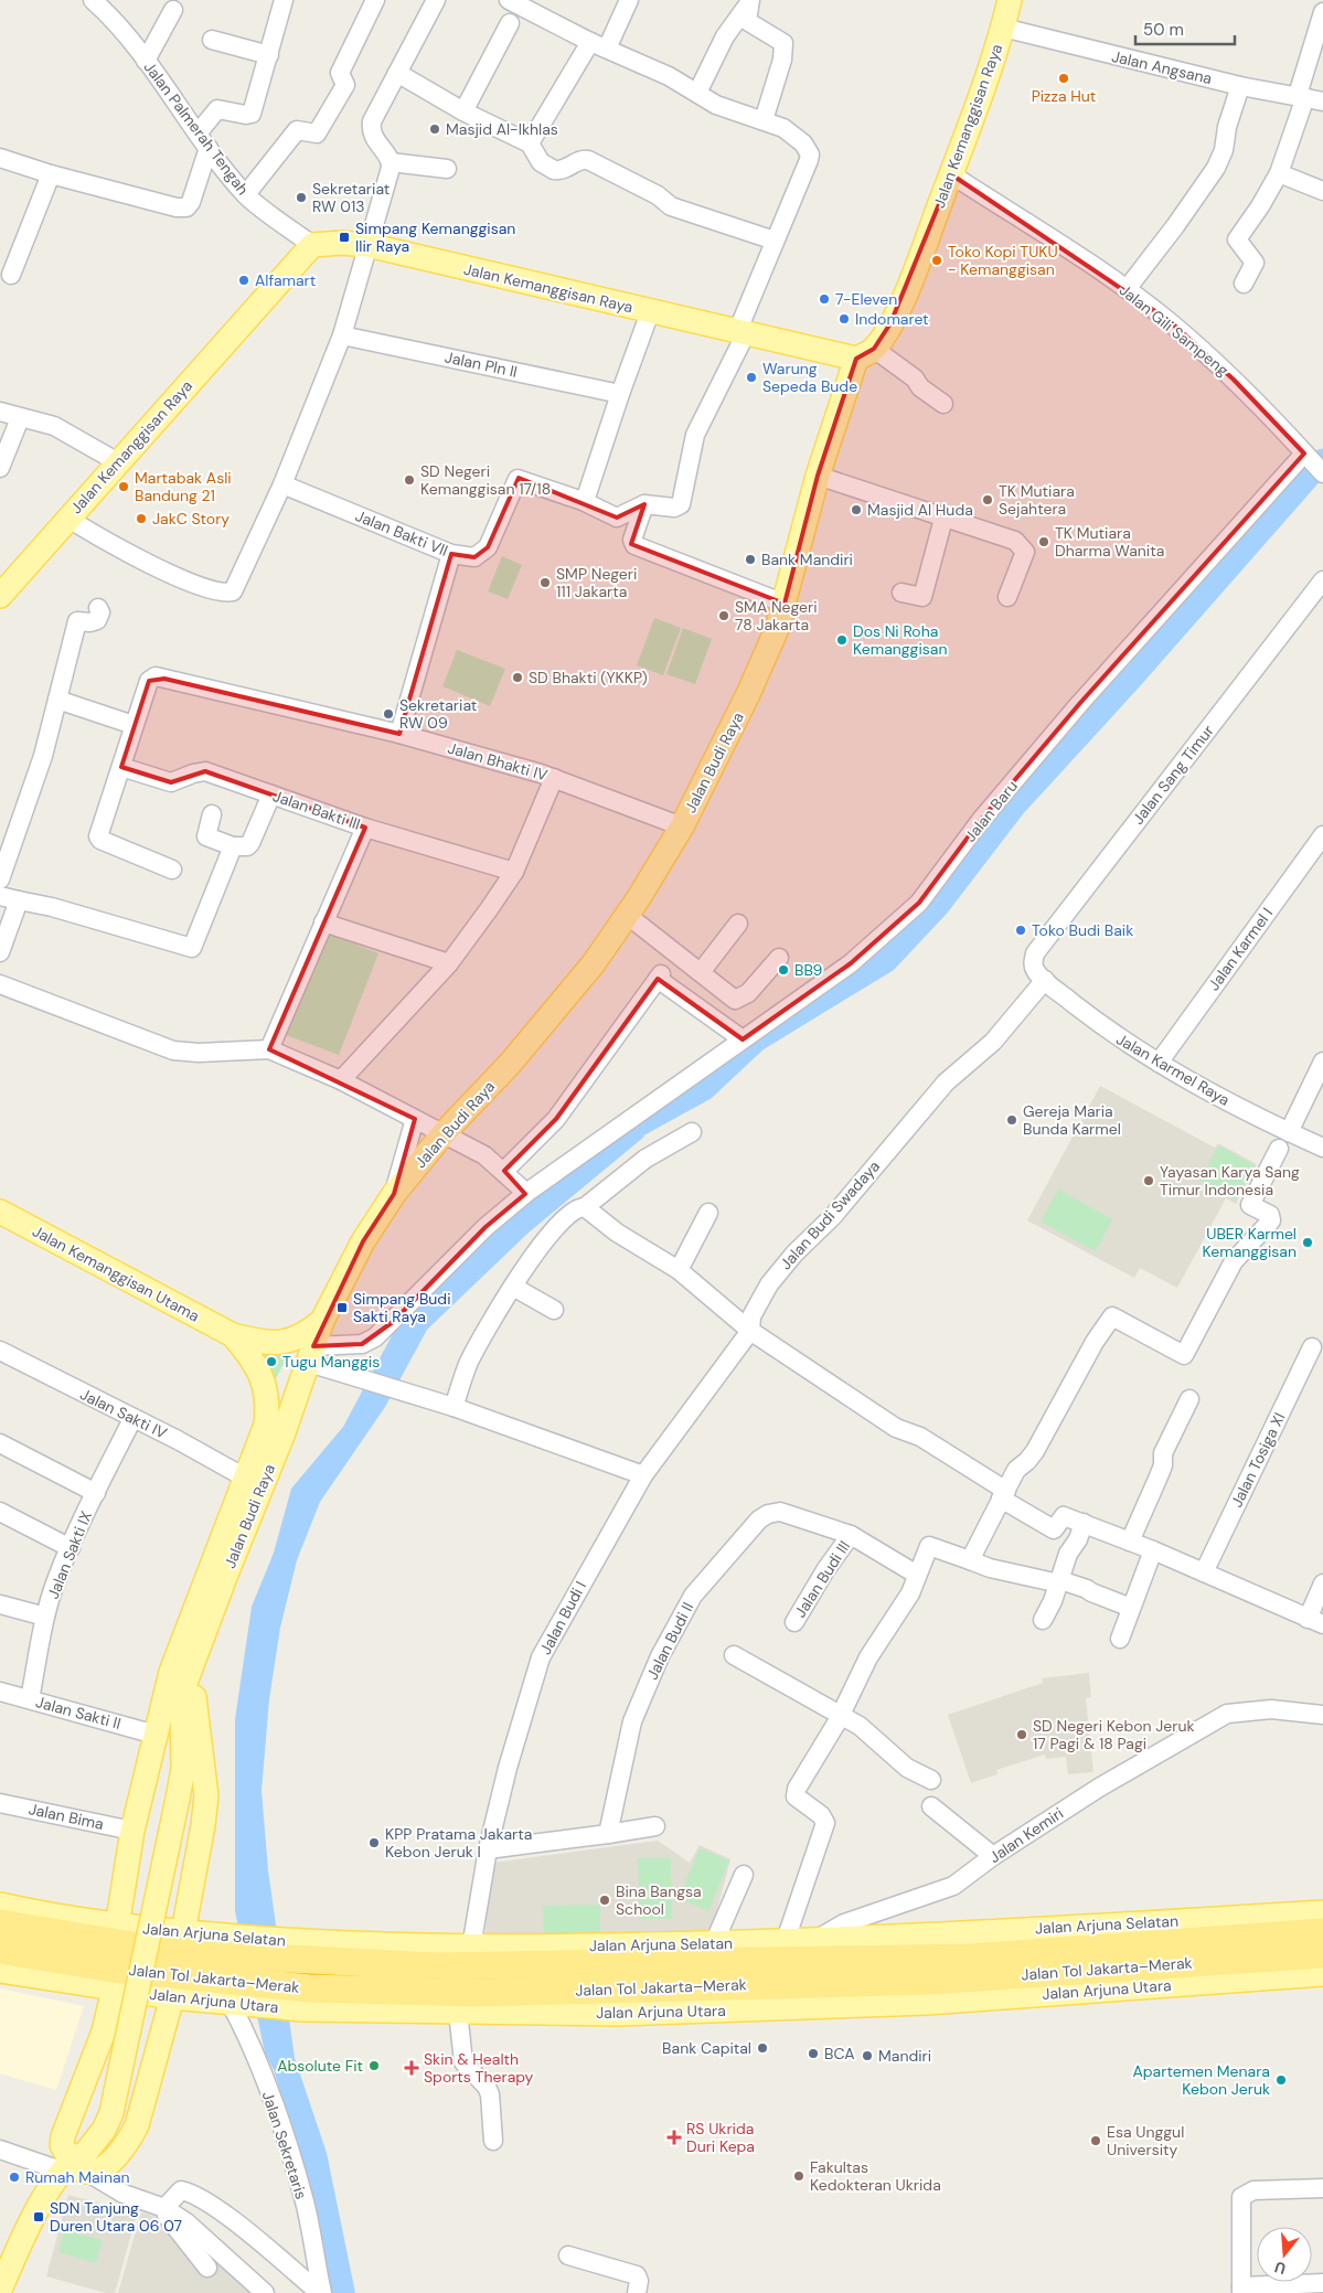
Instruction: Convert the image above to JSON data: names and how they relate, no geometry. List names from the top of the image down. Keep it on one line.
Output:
{"streets":{"highway":["Jalan Tol Jakarta–Merak"],"main road":["Jalan Kemanggisan Raya","Jalan Budi Raya","Jalan Kemanggisan Utama","Jalan Arjuna Selatan","Jalan Arjuna Utara"],"street":["Jalan Angsana","Jalan Palmerah Tengah","Jalan Gili Sampeng","Jalan Pln II","Jalan Bakti VII","Jalan Bhakti IV","Jalan Sang Timur","Jalan Bakti III","Jalan Baru","Jalan Karmel I","Jalan Karmel Raya","Jalan Budi Swadaya","Jalan Sakti IV","Jalan Tosiga XI","Jalan Sakti IX","Jalan Budi III","Jalan Budi I","Jalan Budi II","Jalan Sakti II","Jalan Bima","Jalan Kemiri","Jalan Sekretaris"]},"crossings":[["Jalan Angsana","Jalan Kemanggisan Raya"],["Jalan Kemanggisan Raya","Jalan Palmerah Tengah"],["Jalan Kemanggisan Raya","Jalan Gili Sampeng"],["Jalan Kemanggisan Raya","Jalan Budi Raya"],["Jalan Gili Sampeng","Jalan Baru"],["Jalan Bhakti IV","Jalan Budi Raya"],["Jalan Budi Raya","Jalan Baru"],["Jalan Budi Raya","Jalan Kemanggisan Utama"],["Jalan Budi Raya","Jalan Sakti IV"],["Jalan Budi Raya","Jalan Sakti II"],["Jalan Budi Raya","Jalan Bima"],["Jalan Budi Raya","Jalan Arjuna Selatan"],["Jalan Sang Timur","Jalan Karmel Raya"],["Jalan Sang Timur","Jalan Budi Swadaya"],["Jalan Karmel I","Jalan Karmel Raya"],["Jalan Karmel Raya","Jalan Budi Swadaya"],["Jalan Budi Swadaya","Jalan Budi I"],["Jalan Sakti IV","Jalan Sakti IX"],["Jalan Sakti IX","Jalan Sakti II"],["Jalan Budi III","Jalan Budi II"],["Jalan Budi I","Jalan Arjuna Selatan"],["Jalan Kemiri","Jalan Arjuna Selatan"],["Jalan Arjuna Selatan","Jalan Tol Jakarta–Merak"],["Jalan Arjuna Selatan","Jalan Arjuna Utara"],["Jalan Arjuna Selatan","Jalan Sekretaris"],["Jalan Tol Jakarta–Merak","Jalan Arjuna Utara"],["Jalan Tol Jakarta–Merak","Jalan Sekretaris"],["Jalan Arjuna Utara","Jalan Sekretaris"]],"places":{"other":["Pizza Hut","Masjid Al-Ikhlas","Sekretariat RW 013","Toko Kopi TUKU - Kemanggisan","Alfamart","7-Eleven","Indomaret","Warung Sepeda Bude","SD Negeri Kemanggisan 17/18","Martabak Asli Bandung 21","TK Mutiara Sejahtera","Masjid Al Huda","JakC Story","TK Mutiara Dharma Wanita","Bank Mandiri","SMP Negeri 111 Jakarta","SMA Negeri 78 Jakarta","Dos Ni Roha Kemanggisan","SD Bhakti (YKKP)","Sekretariat RW 09","Toko Budi Baik","BB9","Gereja Maria Bunda Karmel","Yayasan Karya Sang Timur Indonesia","UBER Karmel Kemanggisan","Tugu Manggis","SD Negeri Kebon Jeruk 17 Pagi & 18 Pagi","KPP Pratama Jakarta Kebon Jeruk I","Bina Bangsa School","Bank Capital","BCA","Mandiri","Absolute Fit","Apartemen Menara Kebon Jeruk","Esa Unggul University","Fakultas Kedokteran Ukrida","Rumah Mainan"],"transit":["Simpang Kemanggisan Ilir Raya","Simpang Budi Sakti Raya","SDN Tanjung Duren Utara 06 07"],"health":["Skin & Health Sports Therapy","RS Ukrida Duri Kepa"]},"scale_bar":"50 m","north":"bottom"}
